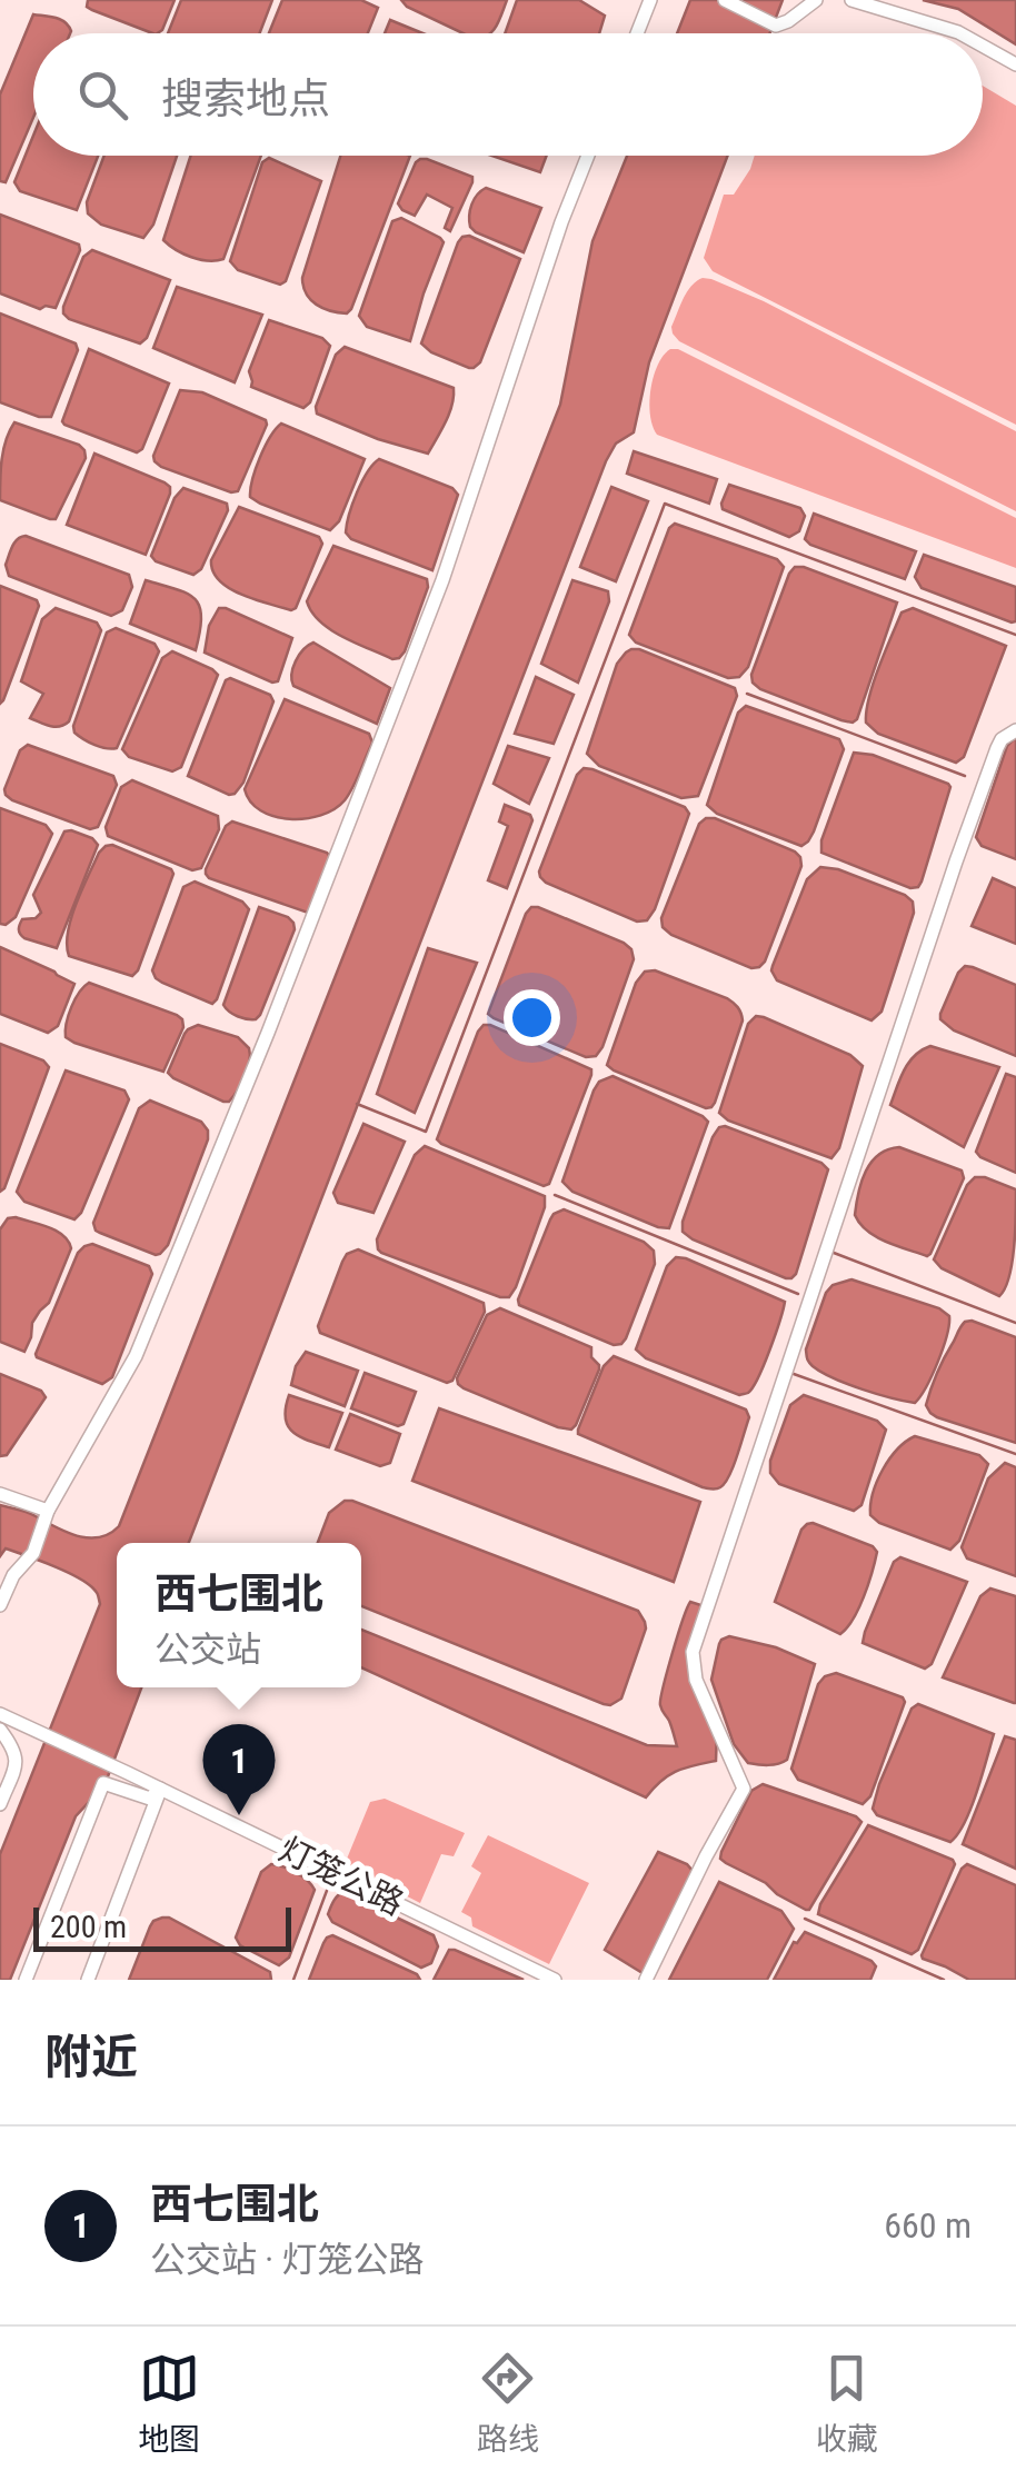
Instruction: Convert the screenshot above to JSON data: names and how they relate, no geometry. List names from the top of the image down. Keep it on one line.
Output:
{"streets":{"street":["灯笼公路"]},"scale_bar":"200 m","page":{"search":"搜索地点","popup":["西七围北","公交站"],"pins":"1","scale":"200 m","heading":"附近","list":[{"mark":"1","name":"西七围北","note":"公交站 · 灯笼公路","value":"660 m"}],"nav":["地图","路线","收藏"]}}
